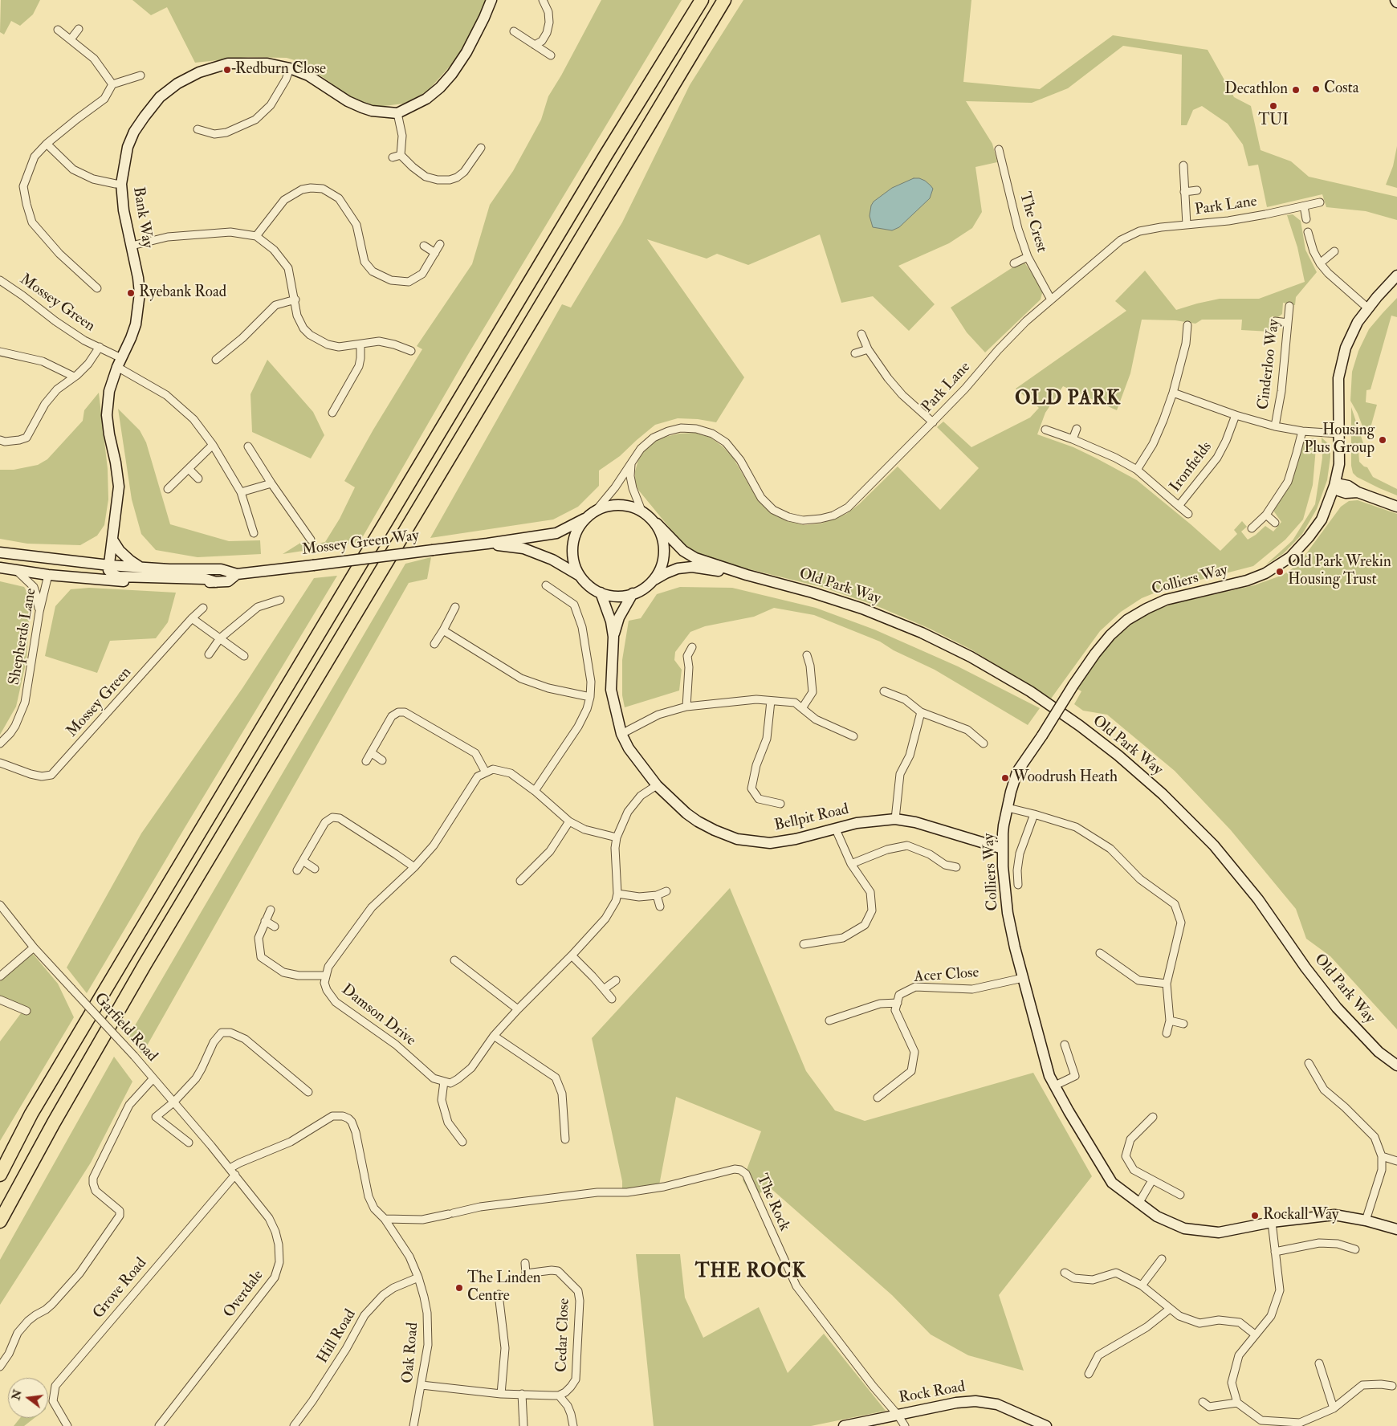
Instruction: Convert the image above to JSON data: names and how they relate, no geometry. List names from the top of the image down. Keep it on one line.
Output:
{"streets":{"street":["Park Lane","Bank Way","The Crest","Mossey Green","Cinderloo Way","Ironfields","Mossey Green Way","Colliers Way","Old Park Way","Shepherds Lane","Bellpit Road","Acer Close","Damson Drive","Garfield Road","The Rock","Grove Road","Overdale","Cedar Close","Hill Road","Oak Road","Rock Road"]},"crossings":[["Park Lane","The Crest"],["Park Lane","Mossey Green Way"],["Park Lane","Old Park Way"],["Park Lane","Bellpit Road"],["Bank Way","Mossey Green"],["Bank Way","Mossey Green Way"],["Cinderloo Way","Ironfields"],["Cinderloo Way","Colliers Way"],["Mossey Green Way","Old Park Way"],["Mossey Green Way","Shepherds Lane"],["Mossey Green Way","Bellpit Road"],["Colliers Way","Bellpit Road"],["Colliers Way","Acer Close"],["Old Park Way","Bellpit Road"],["Garfield Road","Overdale"],["Garfield Road","Oak Road"],["The Rock","Oak Road"],["The Rock","Rock Road"],["Grove Road","Overdale"],["Overdale","Oak Road"],["Hill Road","Oak Road"]],"districts":["OLD PARK","THE ROCK"],"places":["Redburn Close","Costa","Decathlon","TUI","Ryebank Road","Housing Plus Group","Old Park Wrekin Housing Trust","Woodrush Heath","Rockall Way","The Linden Centre"],"north":"left"}
